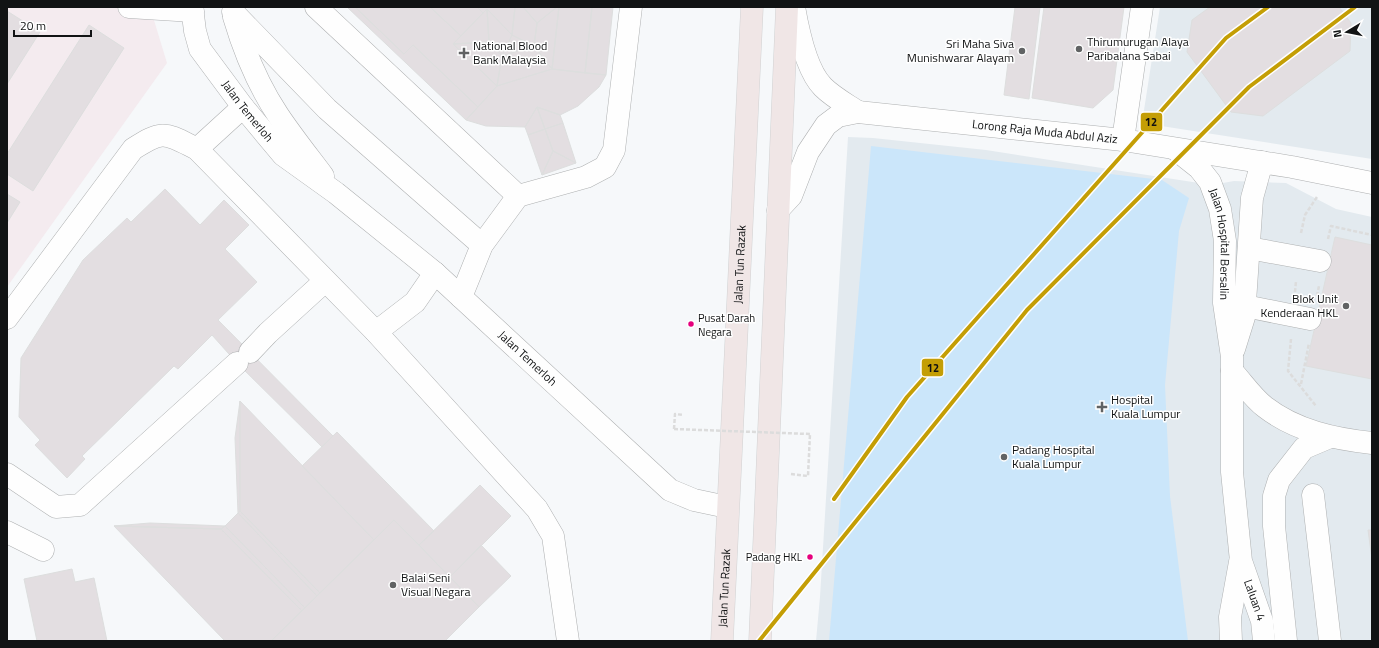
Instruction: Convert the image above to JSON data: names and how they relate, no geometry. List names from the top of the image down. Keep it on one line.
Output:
{"streets":{"main road":["Jalan Tun Razak"],"street":["Jalan Temerloh","Lorong Raja Muda Abdul Aziz","Jalan Hospital Bersalin","Laluan 4"]},"crossings":[["Jalan Temerloh","Jalan Tun Razak"],["Lorong Raja Muda Abdul Aziz","Jalan Hospital Bersalin"],["Jalan Hospital Bersalin","Laluan 4"]],"places":{"other":["Thirumurugan Alaya Paribalana Sabai","Sri Maha Siva Munishwarar Alayam","Blok Unit Kenderaan HKL","Pusat Darah Negara","Padang Hospital Kuala Lumpur","Padang HKL","Balai Seni Visual Negara"],"health":["National Blood Bank Malaysia","Hospital Kuala Lumpur"]},"lines":["transit line 12"],"scale_bar":"20 m","north":"left"}
